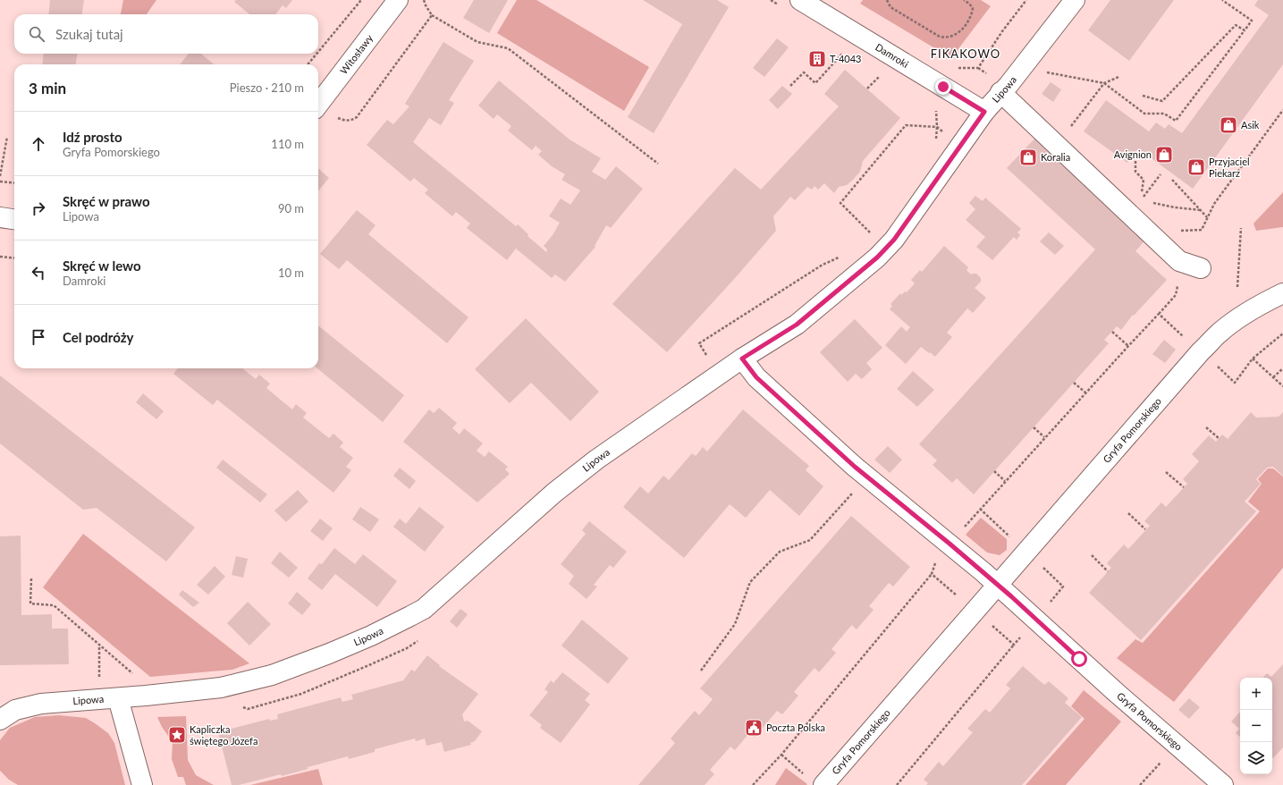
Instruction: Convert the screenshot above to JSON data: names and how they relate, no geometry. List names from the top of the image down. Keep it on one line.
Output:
{"streets":{"street":["Witosławy","Damroki","Lipowa","Gryfa Pomorskiego"]},"crossings":[["Damroki","Lipowa"],["Lipowa","Gryfa Pomorskiego"]],"districts":["FIKAKOWO"],"places":{"building":["T-4043"],"shop":["Asik","Avignion","Koralia","Przyjaciel Piekarz"],"public building":["Poczta Polska"],"place":["Kapliczka świętego Józefa"]},"page":{"search":"Szukaj tutaj","heading":["3 min","Pieszo · 210 m"],"list":[["Idź prosto","Gryfa Pomorskiego","110 m"],["Skręć w prawo","Lipowa","90 m"],["Skręć w lewo","Damroki","10 m"],"Cel podróży"],"map_buttons":["+","−"]}}
